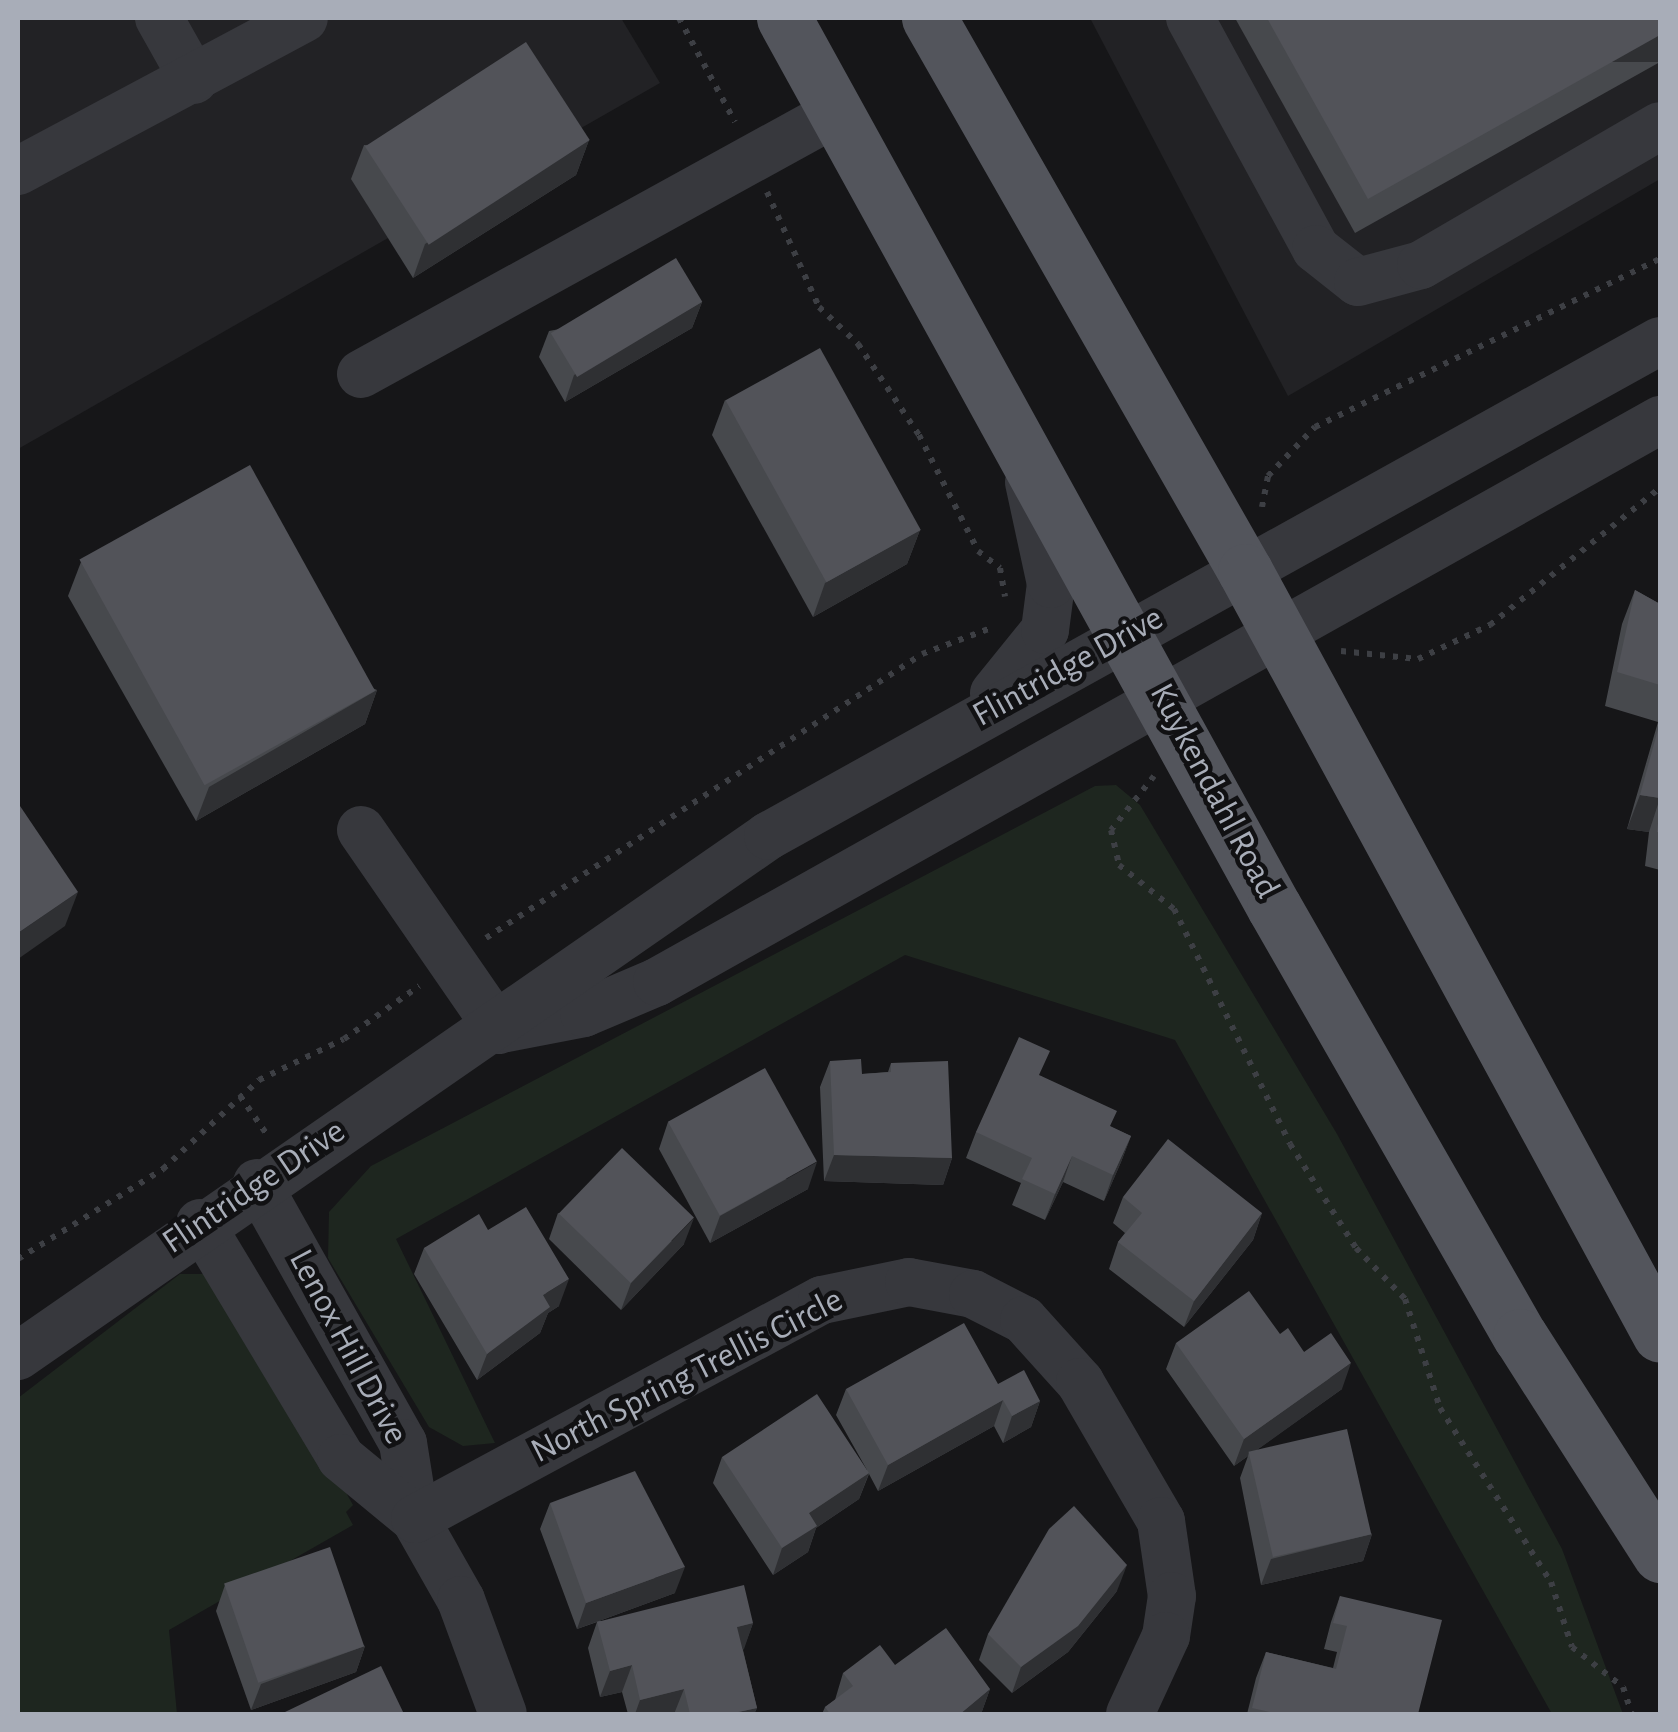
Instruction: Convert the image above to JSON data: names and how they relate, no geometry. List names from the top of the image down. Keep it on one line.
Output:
{"streets":{"main road":["Kuykendahl Road"],"street":["Flintridge Drive","Lenox Hill Drive","North Spring Trellis Circle"]},"crossings":[["Flintridge Drive","Kuykendahl Road"],["Flintridge Drive","Lenox Hill Drive"],["Lenox Hill Drive","North Spring Trellis Circle"]]}
